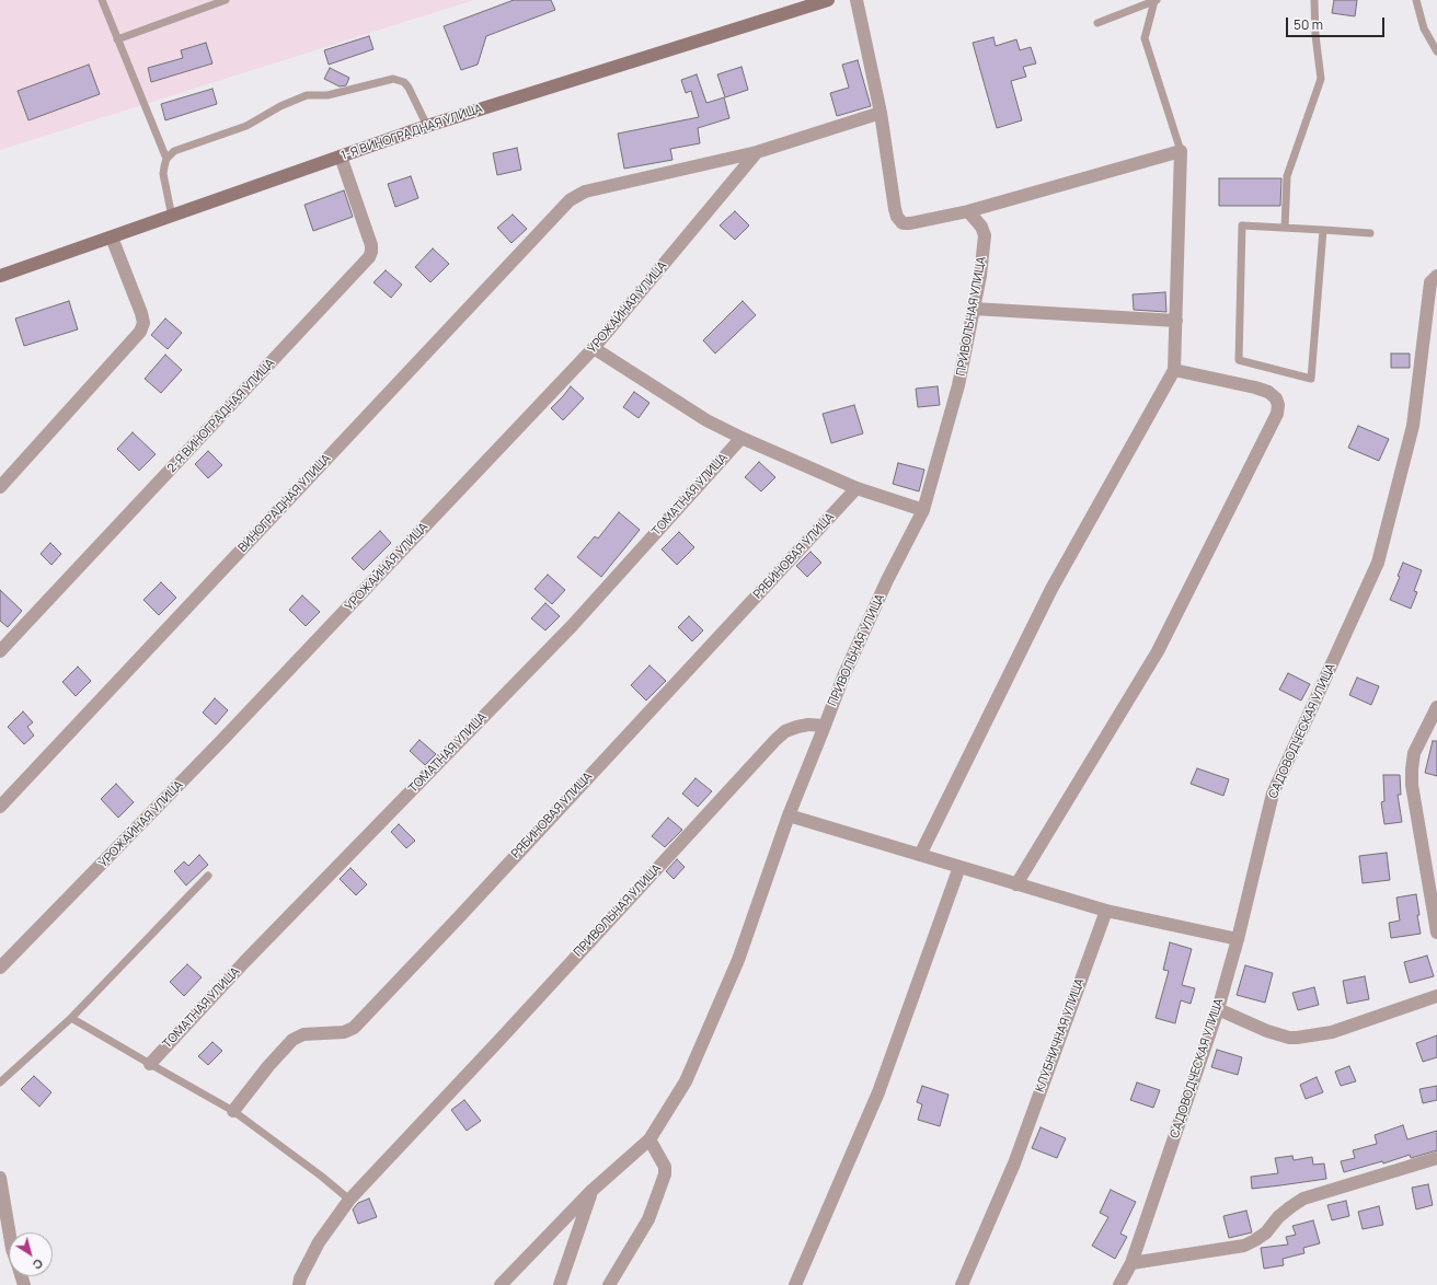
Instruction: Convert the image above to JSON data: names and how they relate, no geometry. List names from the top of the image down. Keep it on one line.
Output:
{"streets":{"main road":["1-Я ВИНОГРАДНАЯ УЛИЦА"],"street":["УРОЖАЙНАЯ УЛИЦА","ПРИВОЛЬНАЯ УЛИЦА","2-Я ВИНОГРАДНАЯ УЛИЦА","ТОМАТНАЯ УЛИЦА","ВИНОГРАДНАЯ УЛИЦА","РЯБИНОВАЯ УЛИЦА","САДОВОДЧЕСКАЯ УЛИЦА","КЛУБНИЧНАЯ УЛИЦА"]},"crossings":[["1-Я ВИНОГРАДНАЯ УЛИЦА","2-Я ВИНОГРАДНАЯ УЛИЦА"],["УРОЖАЙНАЯ УЛИЦА","ВИНОГРАДНАЯ УЛИЦА"]],"scale_bar":"50 m","north":"bottom right"}
